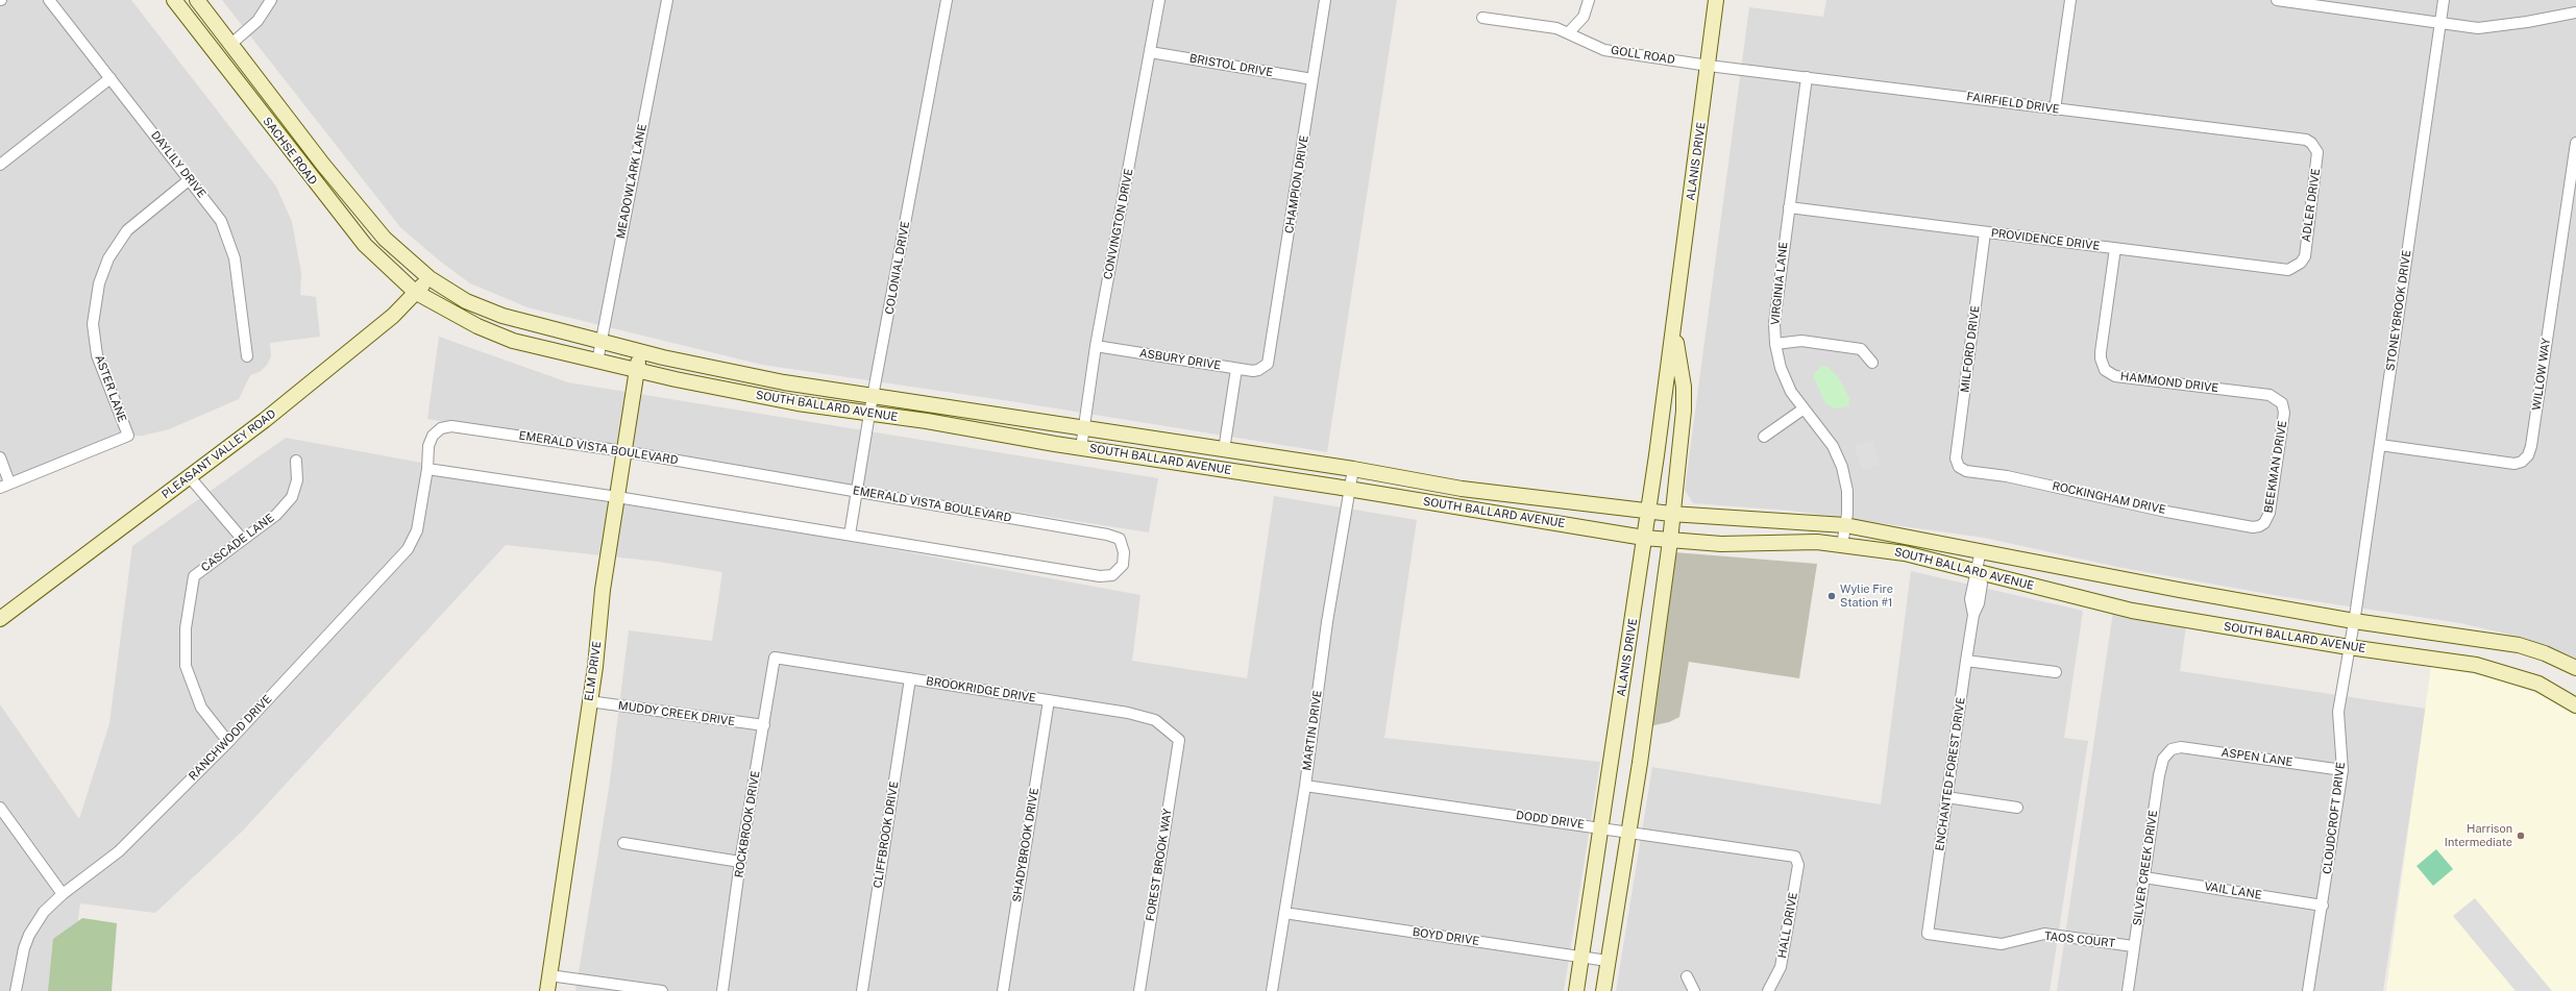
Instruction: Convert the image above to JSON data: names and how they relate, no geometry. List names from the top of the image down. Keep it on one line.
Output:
{"streets":{"main road":["SACHSE ROAD","ALANIS DRIVE","SOUTH BALLARD AVENUE","PLEASANT VALLEY ROAD","ELM DRIVE"],"street":["GOLL ROAD","BRISTOL DRIVE","FAIRFIELD DRIVE","DAYLILY DRIVE","MEADOWLARK LANE","CHAMPION DRIVE","ADLER DRIVE","CONVINGTON DRIVE","PROVIDENCE DRIVE","COLONIAL DRIVE","VIRGINIA LANE","STONEYBROOK DRIVE","MILFORD DRIVE","ASBURY DRIVE","WILLOW WAY","HAMMOND DRIVE","ASTER LANE","EMERALD VISTA BOULEVARD","BEEKMAN DRIVE","ROCKINGHAM DRIVE","CASCADE LANE","BROOKRIDGE DRIVE","MUDDY CREEK DRIVE","MARTIN DRIVE","RANCHWOOD DRIVE","ASPEN LANE","ENCHANTED FOREST DRIVE","CLOUDCROFT DRIVE","DODD DRIVE","ROCKBROOK DRIVE","CLIFFBROOK DRIVE","SHADYBROOK DRIVE","FOREST BROOK WAY","SILVER CREEK DRIVE","VAIL LANE","HALL DRIVE","BOYD DRIVE","TAOS COURT"]},"crossings":[["GOLL ROAD","FAIRFIELD DRIVE"],["GOLL ROAD","ALANIS DRIVE"],["BRISTOL DRIVE","CHAMPION DRIVE"],["BRISTOL DRIVE","CONVINGTON DRIVE"],["FAIRFIELD DRIVE","ALANIS DRIVE"],["FAIRFIELD DRIVE","ADLER DRIVE"],["FAIRFIELD DRIVE","VIRGINIA LANE"],["SACHSE ROAD","SOUTH BALLARD AVENUE"],["SACHSE ROAD","PLEASANT VALLEY ROAD"],["ALANIS DRIVE","SOUTH BALLARD AVENUE"],["ALANIS DRIVE","DODD DRIVE"],["ALANIS DRIVE","BOYD DRIVE"],["DAYLILY DRIVE","ASTER LANE"],["MEADOWLARK LANE","SOUTH BALLARD AVENUE"],["CHAMPION DRIVE","ASBURY DRIVE"],["ADLER DRIVE","PROVIDENCE DRIVE"],["CONVINGTON DRIVE","ASBURY DRIVE"],["CONVINGTON DRIVE","SOUTH BALLARD AVENUE"],["PROVIDENCE DRIVE","VIRGINIA LANE"],["PROVIDENCE DRIVE","MILFORD DRIVE"],["PROVIDENCE DRIVE","HAMMOND DRIVE"],["COLONIAL DRIVE","SOUTH BALLARD AVENUE"],["COLONIAL DRIVE","EMERALD VISTA BOULEVARD"],["VIRGINIA LANE","SOUTH BALLARD AVENUE"],["STONEYBROOK DRIVE","WILLOW WAY"],["STONEYBROOK DRIVE","SOUTH BALLARD AVENUE"],["STONEYBROOK DRIVE","CLOUDCROFT DRIVE"],["MILFORD DRIVE","ROCKINGHAM DRIVE"],["HAMMOND DRIVE","BEEKMAN DRIVE"],["SOUTH BALLARD AVENUE","PLEASANT VALLEY ROAD"],["SOUTH BALLARD AVENUE","ELM DRIVE"],["SOUTH BALLARD AVENUE","MARTIN DRIVE"],["SOUTH BALLARD AVENUE","ENCHANTED FOREST DRIVE"],["SOUTH BALLARD AVENUE","CLOUDCROFT DRIVE"],["EMERALD VISTA BOULEVARD","ELM DRIVE"],["EMERALD VISTA BOULEVARD","RANCHWOOD DRIVE"],["BEEKMAN DRIVE","ROCKINGHAM DRIVE"],["CASCADE LANE","RANCHWOOD DRIVE"],["ELM DRIVE","MUDDY CREEK DRIVE"],["BROOKRIDGE DRIVE","ROCKBROOK DRIVE"],["BROOKRIDGE DRIVE","CLIFFBROOK DRIVE"],["BROOKRIDGE DRIVE","SHADYBROOK DRIVE"],["BROOKRIDGE DRIVE","FOREST BROOK WAY"],["MUDDY CREEK DRIVE","ROCKBROOK DRIVE"],["MARTIN DRIVE","DODD DRIVE"],["MARTIN DRIVE","BOYD DRIVE"],["ASPEN LANE","CLOUDCROFT DRIVE"],["ASPEN LANE","SILVER CREEK DRIVE"],["ENCHANTED FOREST DRIVE","TAOS COURT"],["CLOUDCROFT DRIVE","VAIL LANE"],["DODD DRIVE","HALL DRIVE"],["SILVER CREEK DRIVE","VAIL LANE"],["SILVER CREEK DRIVE","TAOS COURT"]],"places":["Wylie Fire Station #1","Harrison Intermediate"]}
